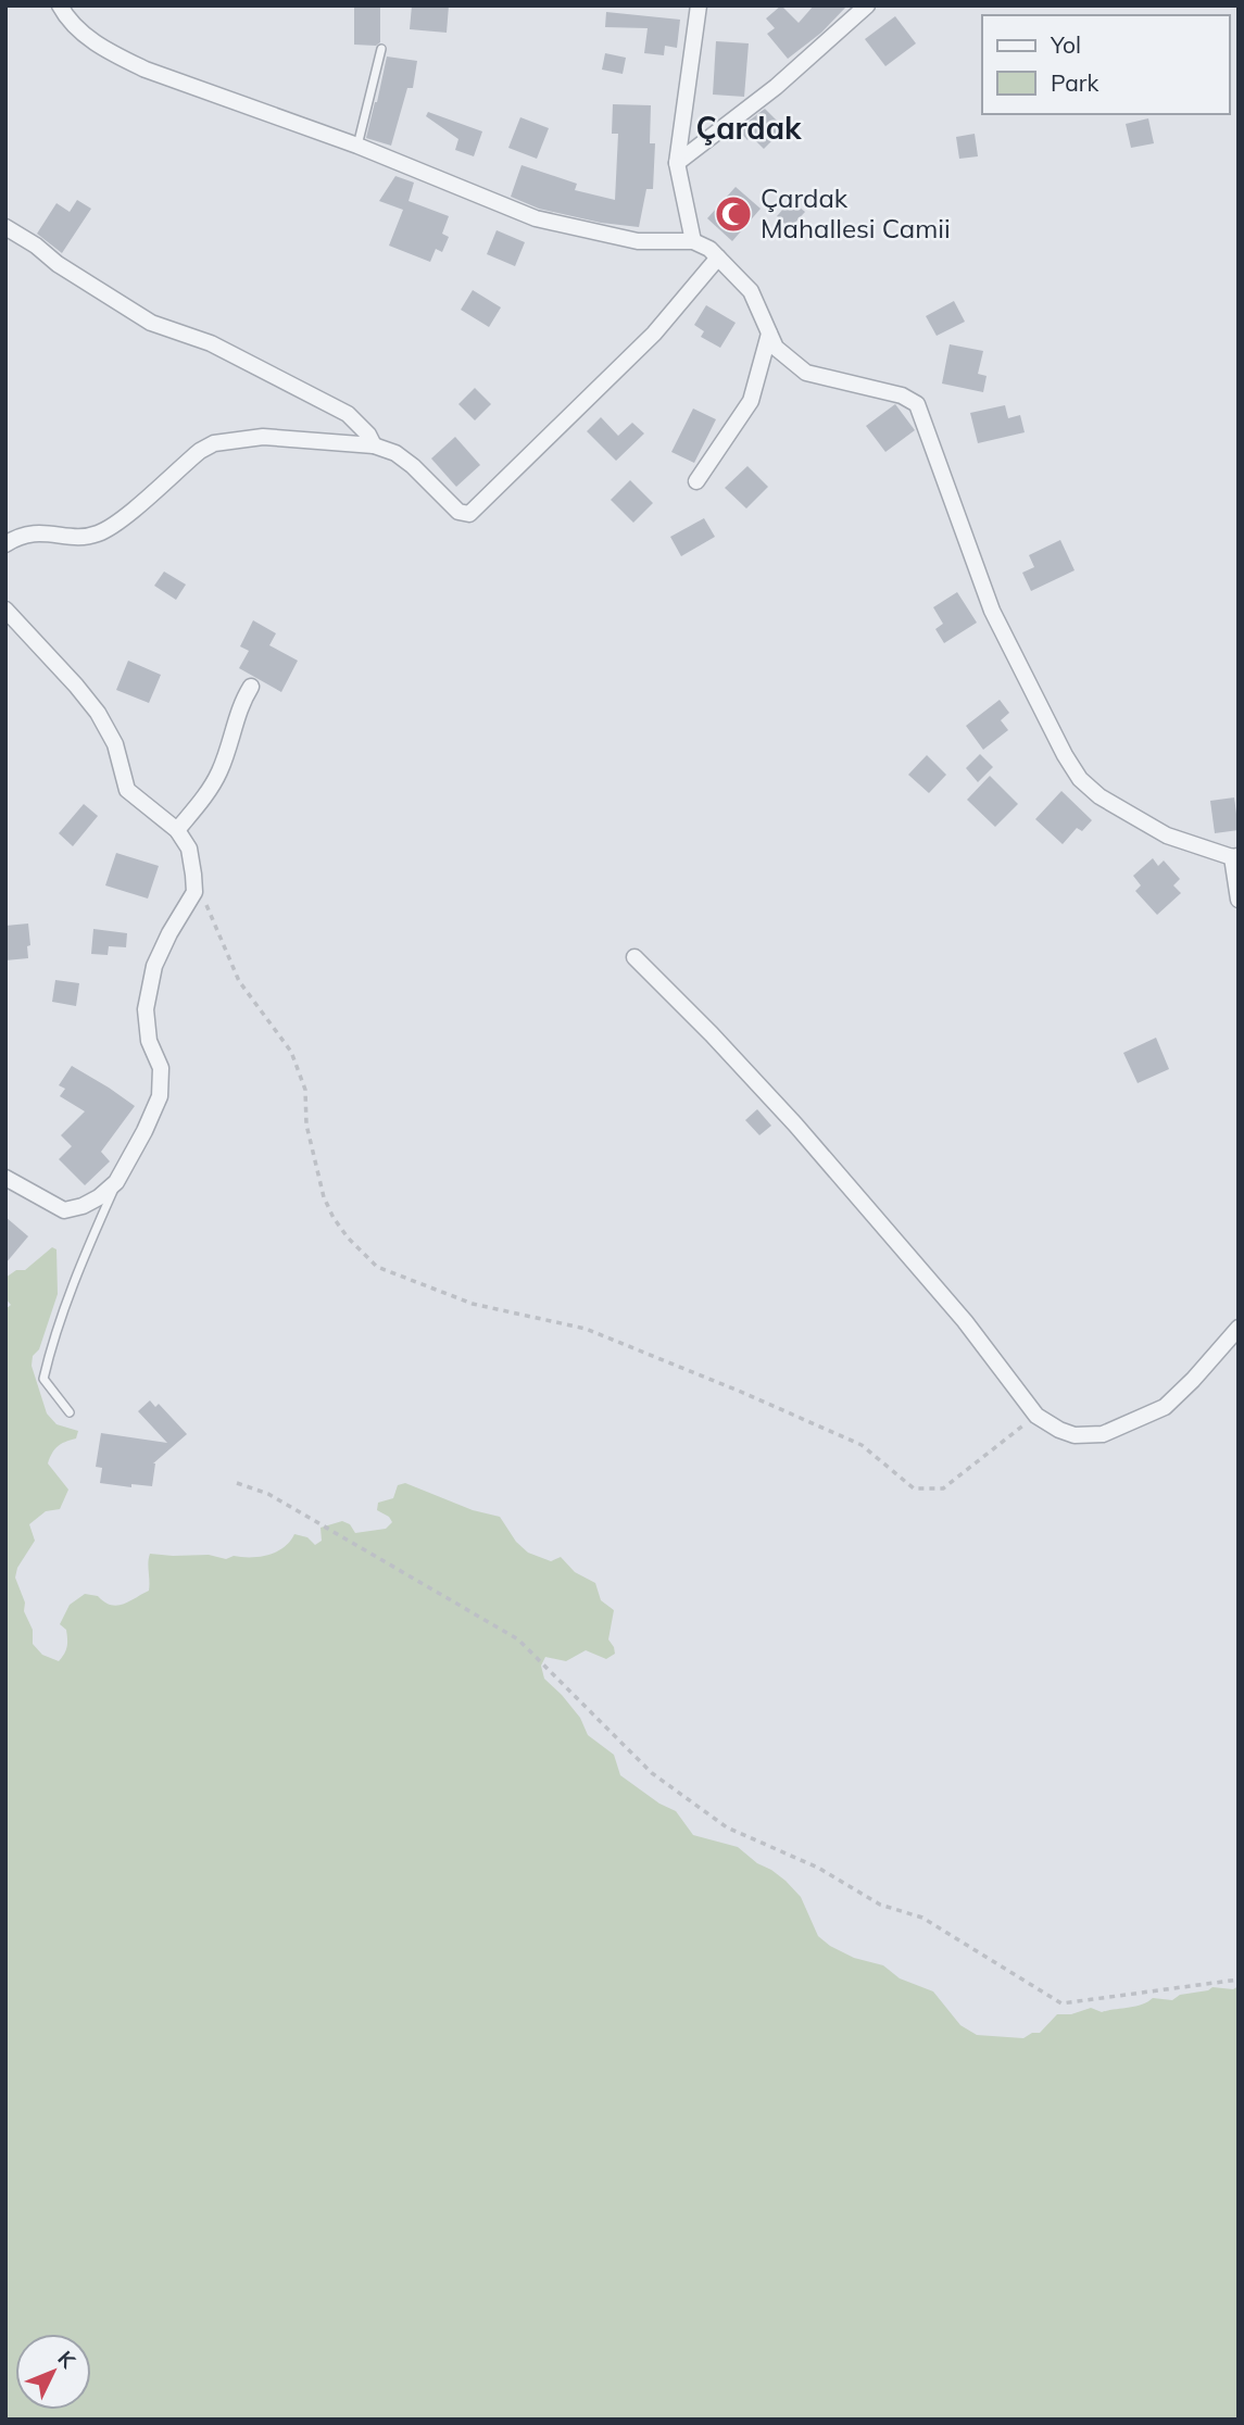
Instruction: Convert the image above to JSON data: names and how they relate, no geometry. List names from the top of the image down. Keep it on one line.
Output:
{"districts":["Çardak"],"places":{"mosque":["Çardak Mahallesi Camii"]},"legend":["Yol","Park"],"north":"top right"}
